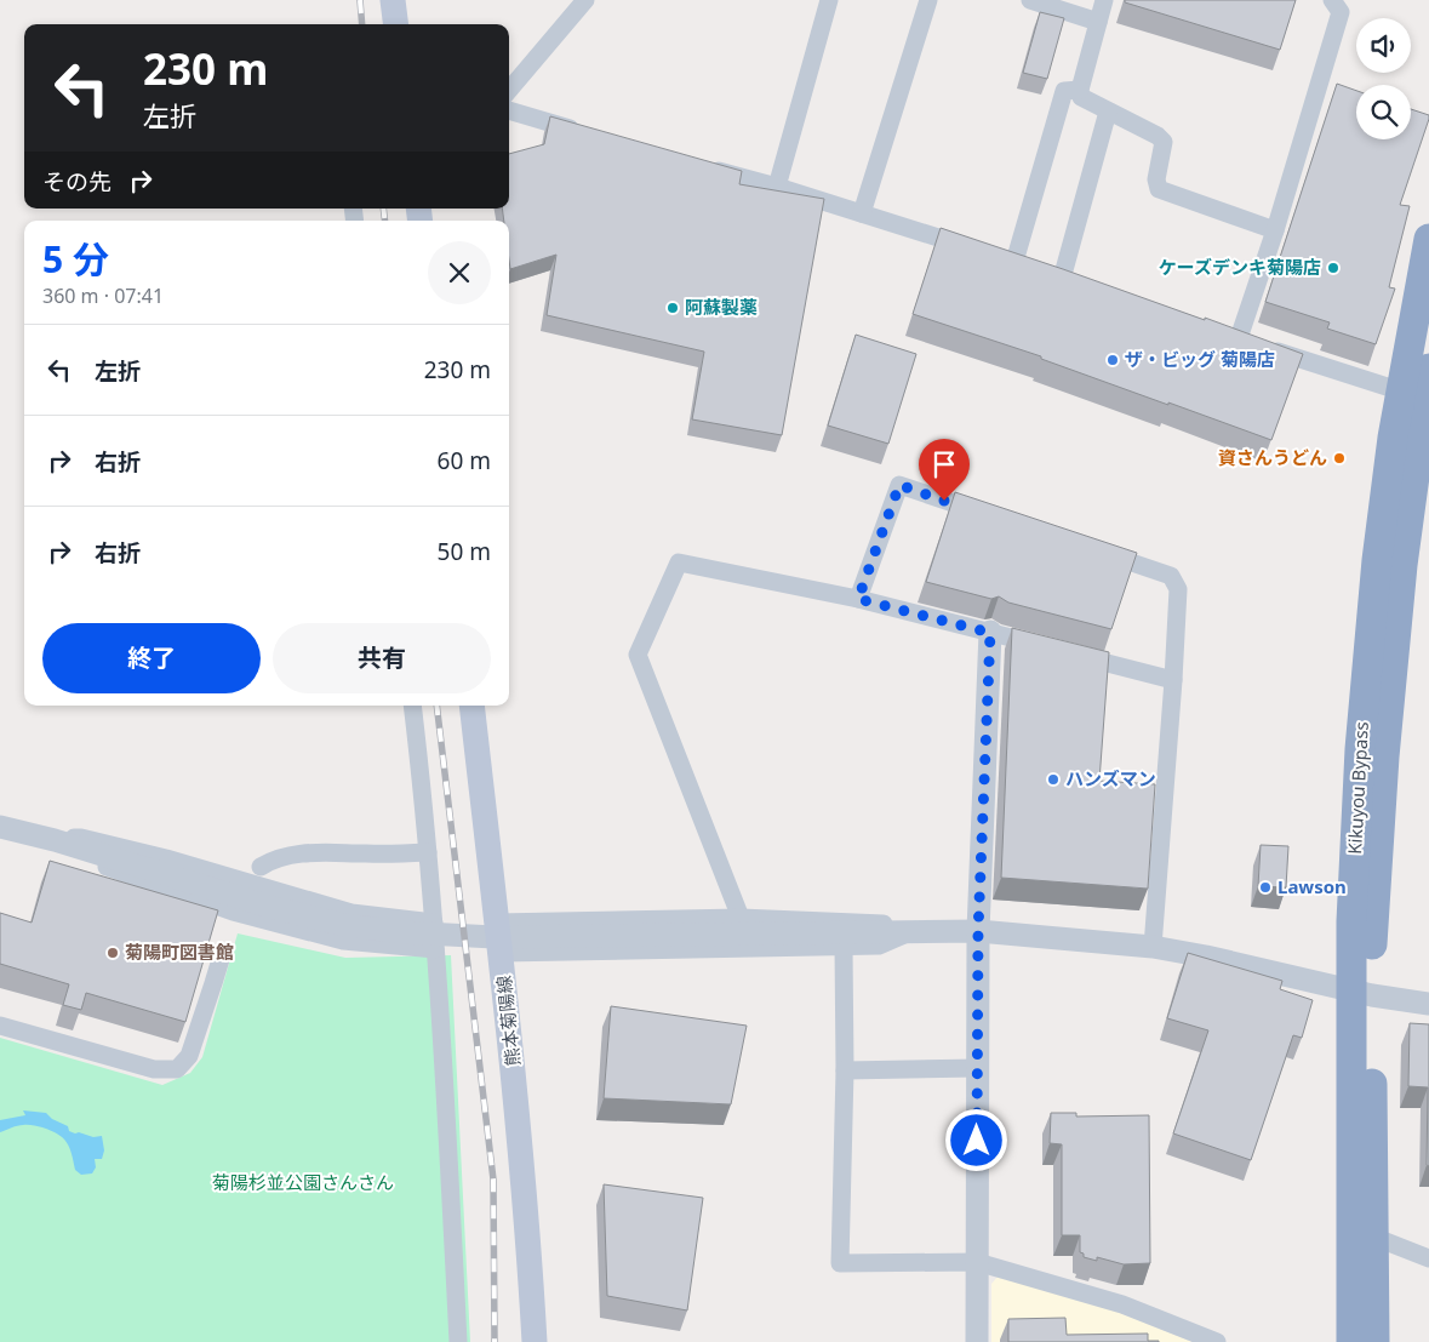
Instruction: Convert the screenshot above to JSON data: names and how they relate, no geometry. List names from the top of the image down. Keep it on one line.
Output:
{"streets":{"highway":["Kikuyou Bypass"],"main road":["熊本菊陽線"]},"parks":["菊陽杉並公園さんさん"],"places":["ケーズデンキ菊陽店","阿蘇製薬","ザ・ビッグ 菊陽店","資さんうどん","ハンズマン","Lawson","菊陽町図書館"],"page":{"turn":["230 m","左折"],"then":"その先","heading":["5 分","360 m · 07:41"],"list":[{"name":"左折","value":"230 m"},{"name":"右折","value":"60 m"},{"name":"右折","value":"50 m"}],"buttons":["終了","共有"]}}
